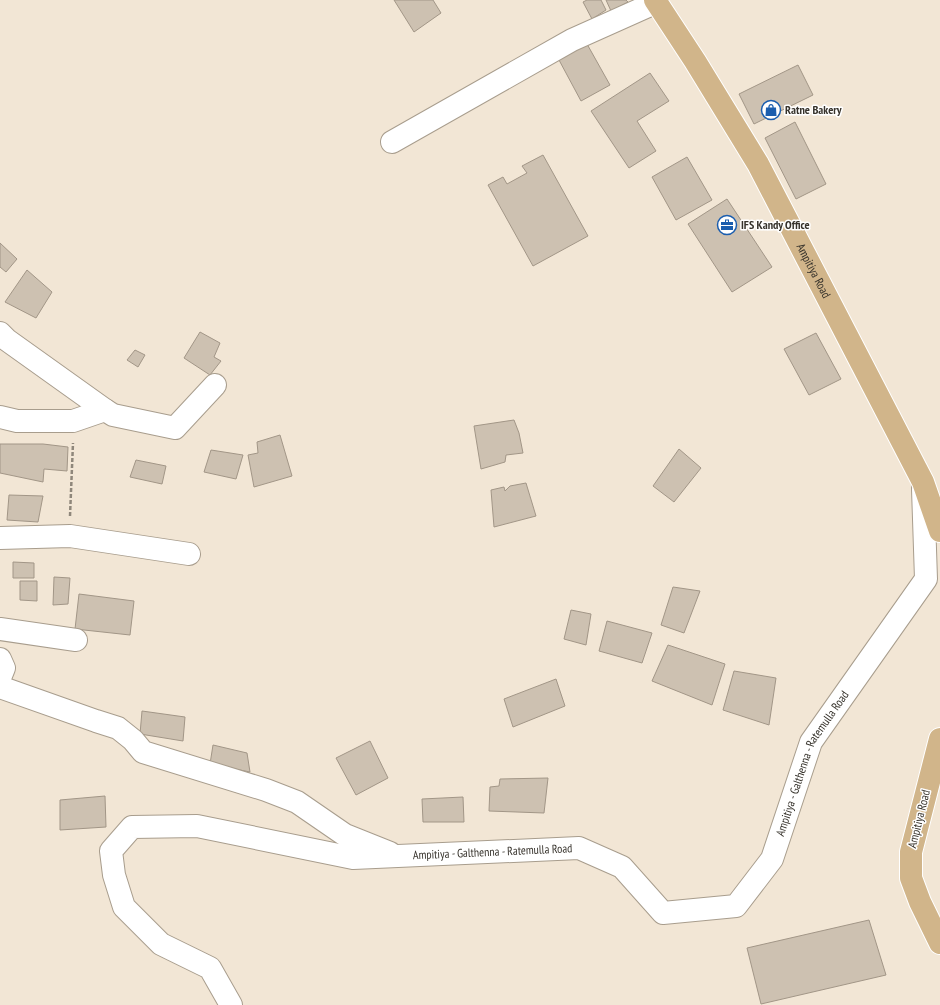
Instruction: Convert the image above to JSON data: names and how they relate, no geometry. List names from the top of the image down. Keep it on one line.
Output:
{"streets":{"main road":["Ampitiya Road"],"street":["Ampitiya - Galthenna - Ratemulla Road"]},"crossings":[["Ampitiya Road","Ampitiya - Galthenna - Ratemulla Road"]],"places":{"shop":["Ratne Bakery"],"office":["IFS Kandy Office"]}}
